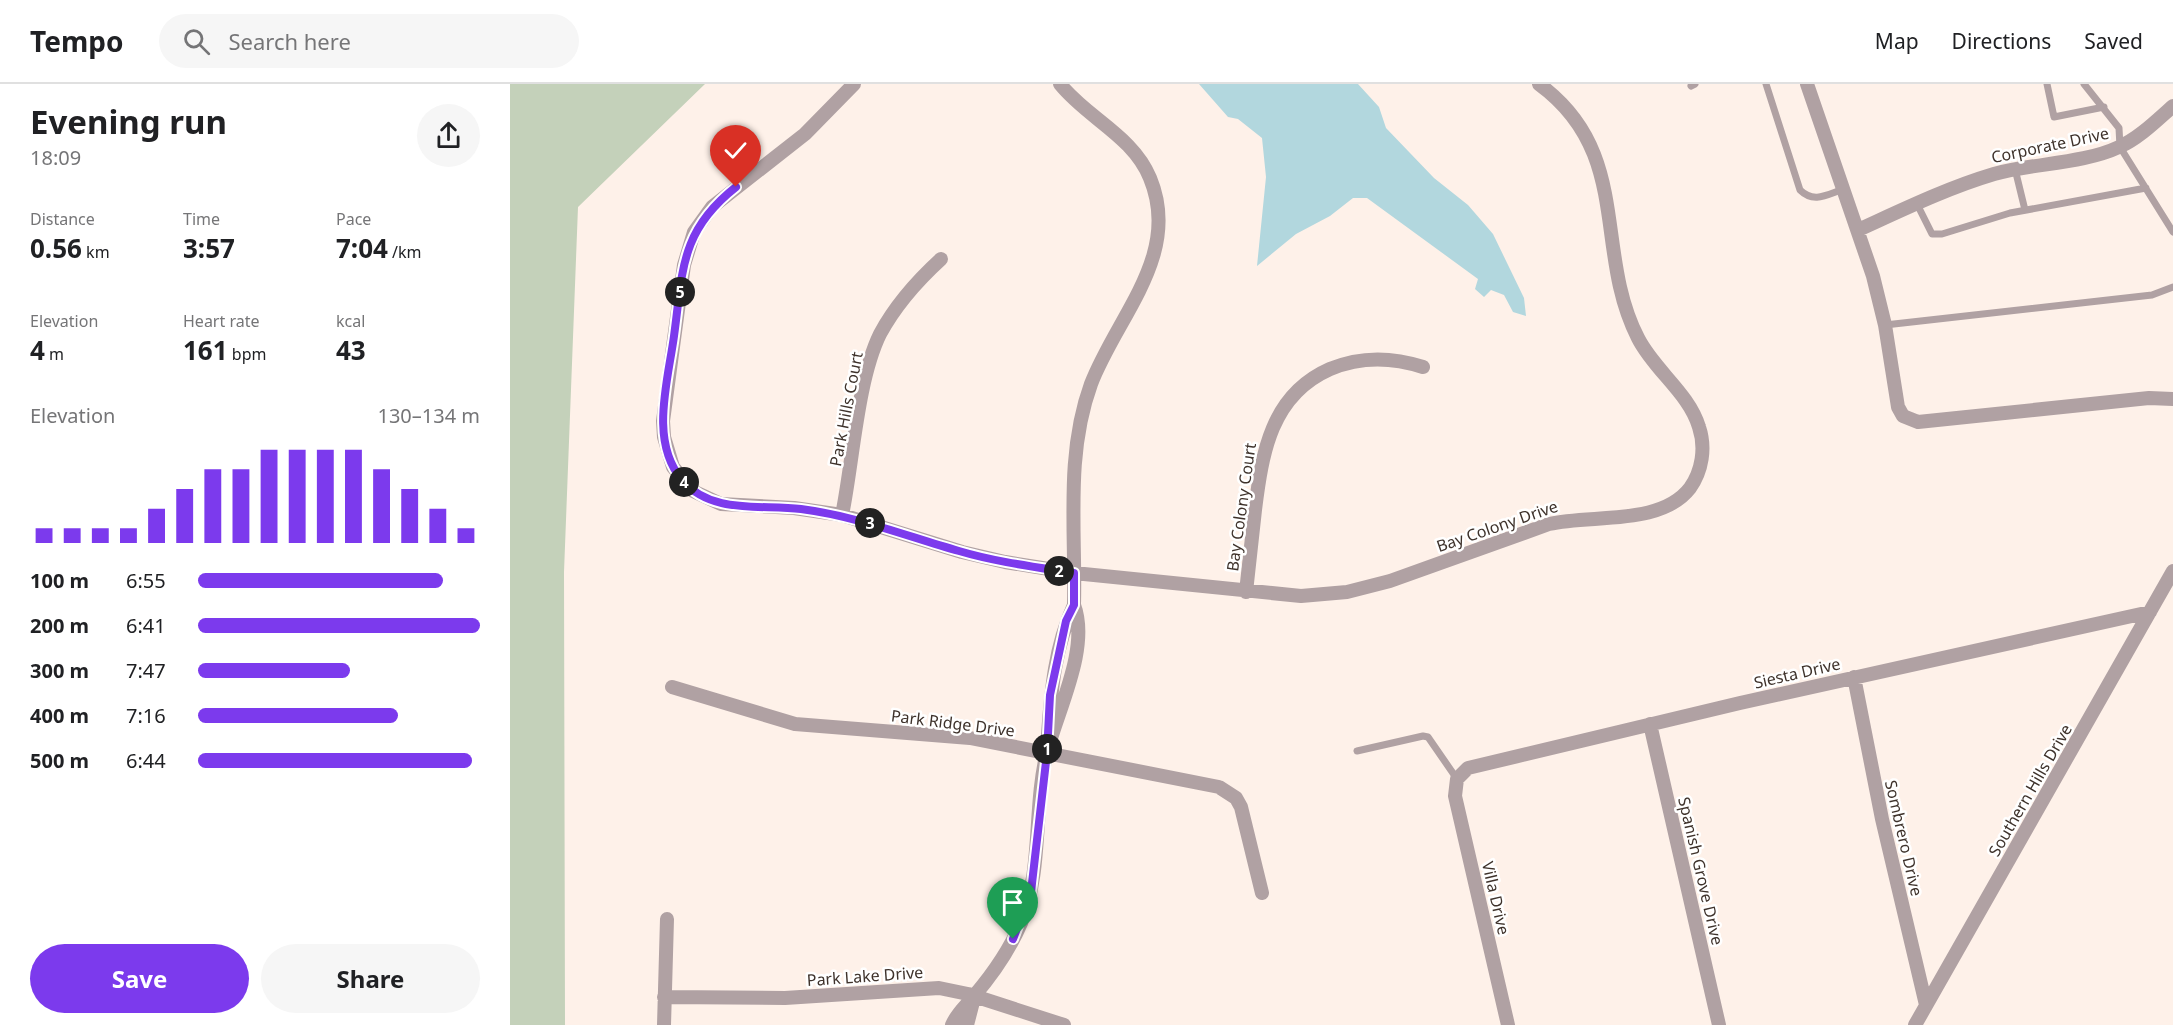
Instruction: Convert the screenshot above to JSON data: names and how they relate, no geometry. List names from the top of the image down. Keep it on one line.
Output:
{"streets":{"street":["Corporate Drive","Park Hills Court","Bay Colony Court","Bay Colony Drive","Siesta Drive","Park Ridge Drive","Southern Hills Drive","Sombrero Drive","Spanish Grove Drive","Villa Drive","Park Lake Drive"]},"crossings":[["Park Hills Court","Bay Colony Drive"],["Bay Colony Court","Bay Colony Drive"],["Siesta Drive","Southern Hills Drive"],["Siesta Drive","Sombrero Drive"],["Siesta Drive","Spanish Grove Drive"],["Siesta Drive","Villa Drive"],["Southern Hills Drive","Sombrero Drive"]],"page":{"header":"Tempo","search":"Search here","nav":["Map","Directions","Saved"],"heading":["Evening run","18:09"],"stats":[["Distance","0.56 km"],["Time","3:57"],["Pace","7:04 /km"],["Elevation","4 m"],["Heart rate","161 bpm"],["kcal","43"]],"pins":["5","4","3","2","1"],"chart":["Elevation","130–134 m"],"list":[{"name":"100 m","note":"6:55"},{"name":"200 m","note":"6:41"},{"name":"300 m","note":"7:47"},{"name":"400 m","note":"7:16"},{"name":"500 m","note":"6:44"}],"buttons":["Save","Share"]}}
